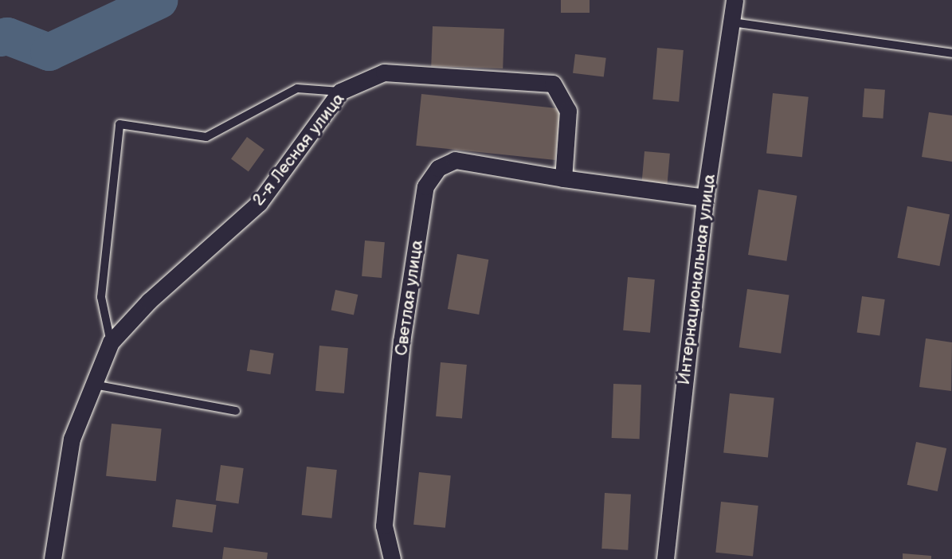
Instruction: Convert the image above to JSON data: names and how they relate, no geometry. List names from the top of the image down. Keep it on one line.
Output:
{"streets":{"street":["2-я Лесная улица","Интернациональная улица","Светлая улица"]},"crossings":[["2-я Лесная улица","Светлая улица"]]}
